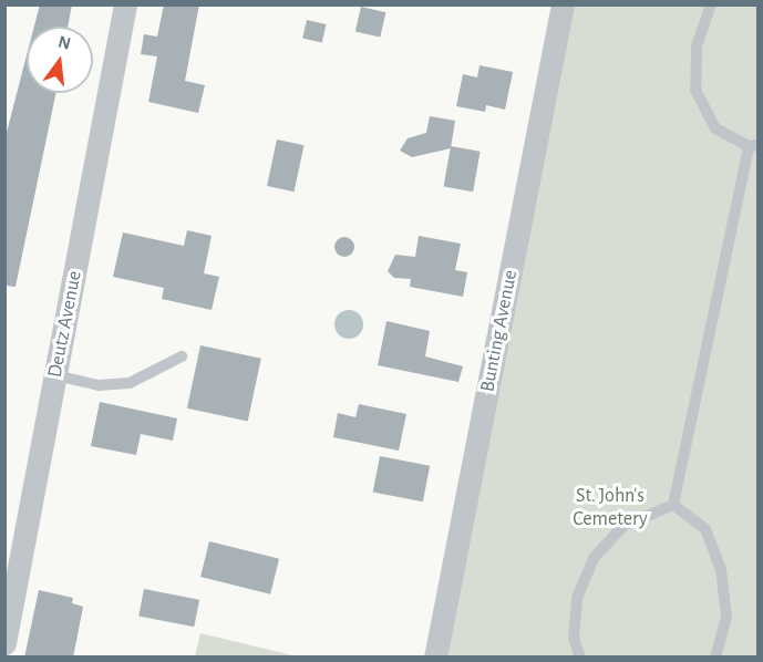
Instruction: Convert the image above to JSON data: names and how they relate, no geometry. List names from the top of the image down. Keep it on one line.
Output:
{"streets":{"street":["Deutz Avenue","Bunting Avenue"]},"parks":["St. John's Cemetery"],"north":"top"}
